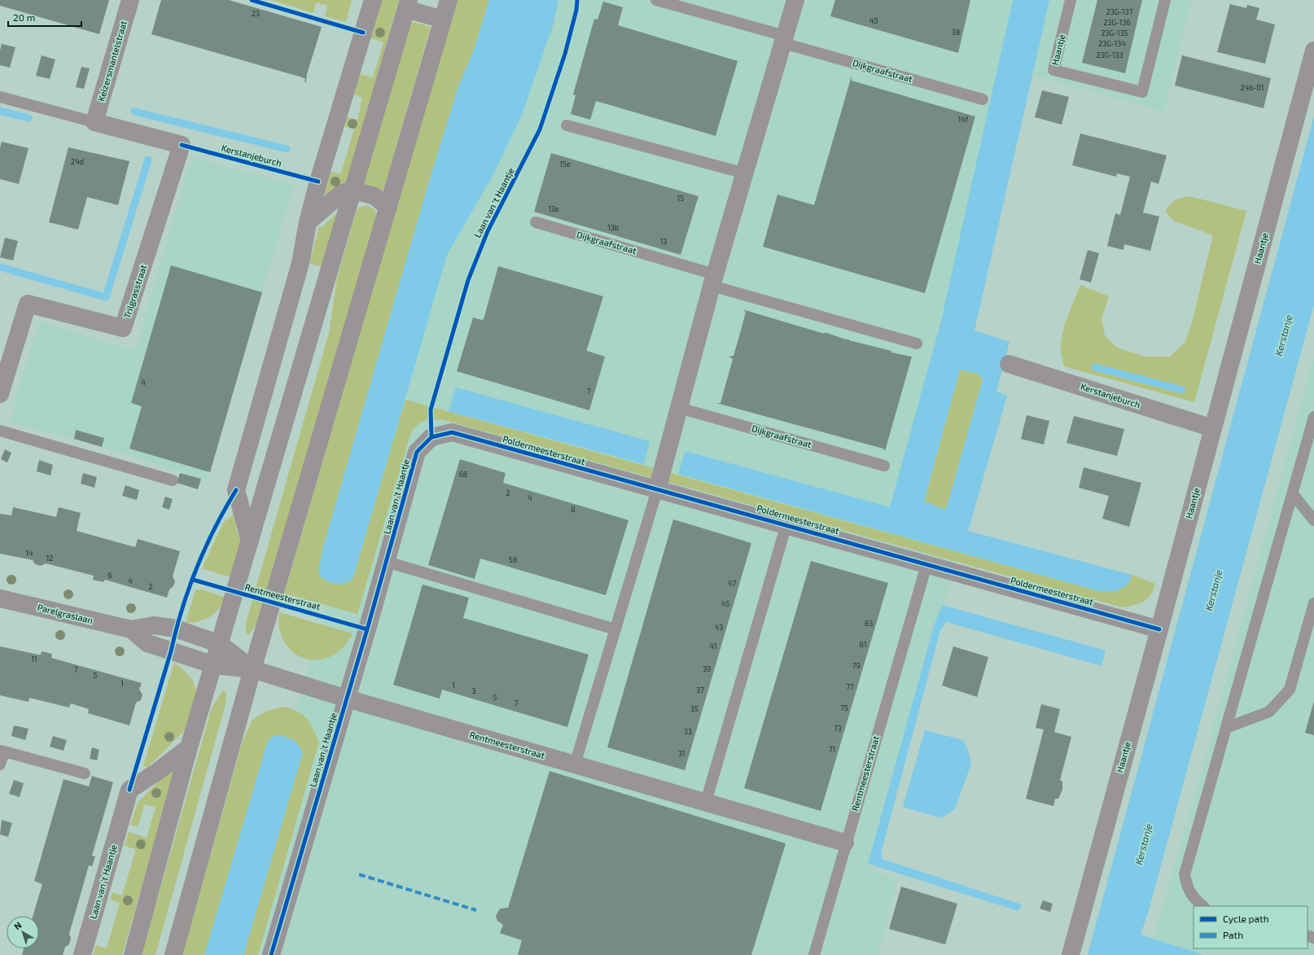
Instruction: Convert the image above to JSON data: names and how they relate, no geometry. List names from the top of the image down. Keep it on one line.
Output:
{"streets":{"street":["Haantje","Keizersmantelstraat","Kerstanjeburch","Laan van 't Haantje","Trilgrasstraat","Poldermeesterstraat","Rentmeesterstraat","Parelgraslaan"],"lane":["Dijkgraafstraat"]},"crossings":[["Haantje","Kerstanjeburch"],["Haantje","Poldermeesterstraat"],["Keizersmantelstraat","Trilgrasstraat"],["Laan van 't Haantje","Poldermeesterstraat"],["Laan van 't Haantje","Rentmeesterstraat"],["Poldermeesterstraat","Rentmeesterstraat"],["Rentmeesterstraat","Parelgraslaan"]],"water":["Kerstanje"],"house_numbers":["23G-137","23","40","23G-136","38","23G-135","23G-134","23G-133","24b-01","14f","24d","15e","15","13e","13b","13","4","7","68","2","4","8","14","12","58","6","4","47","2","45","83","43","81","41","11","79","39","7","5","1","1","77","37","3","5","7","75","35","73","33","71","31"],"legend":["Cycle path","Path"],"scale_bar":"20 m","north":"top left"}
